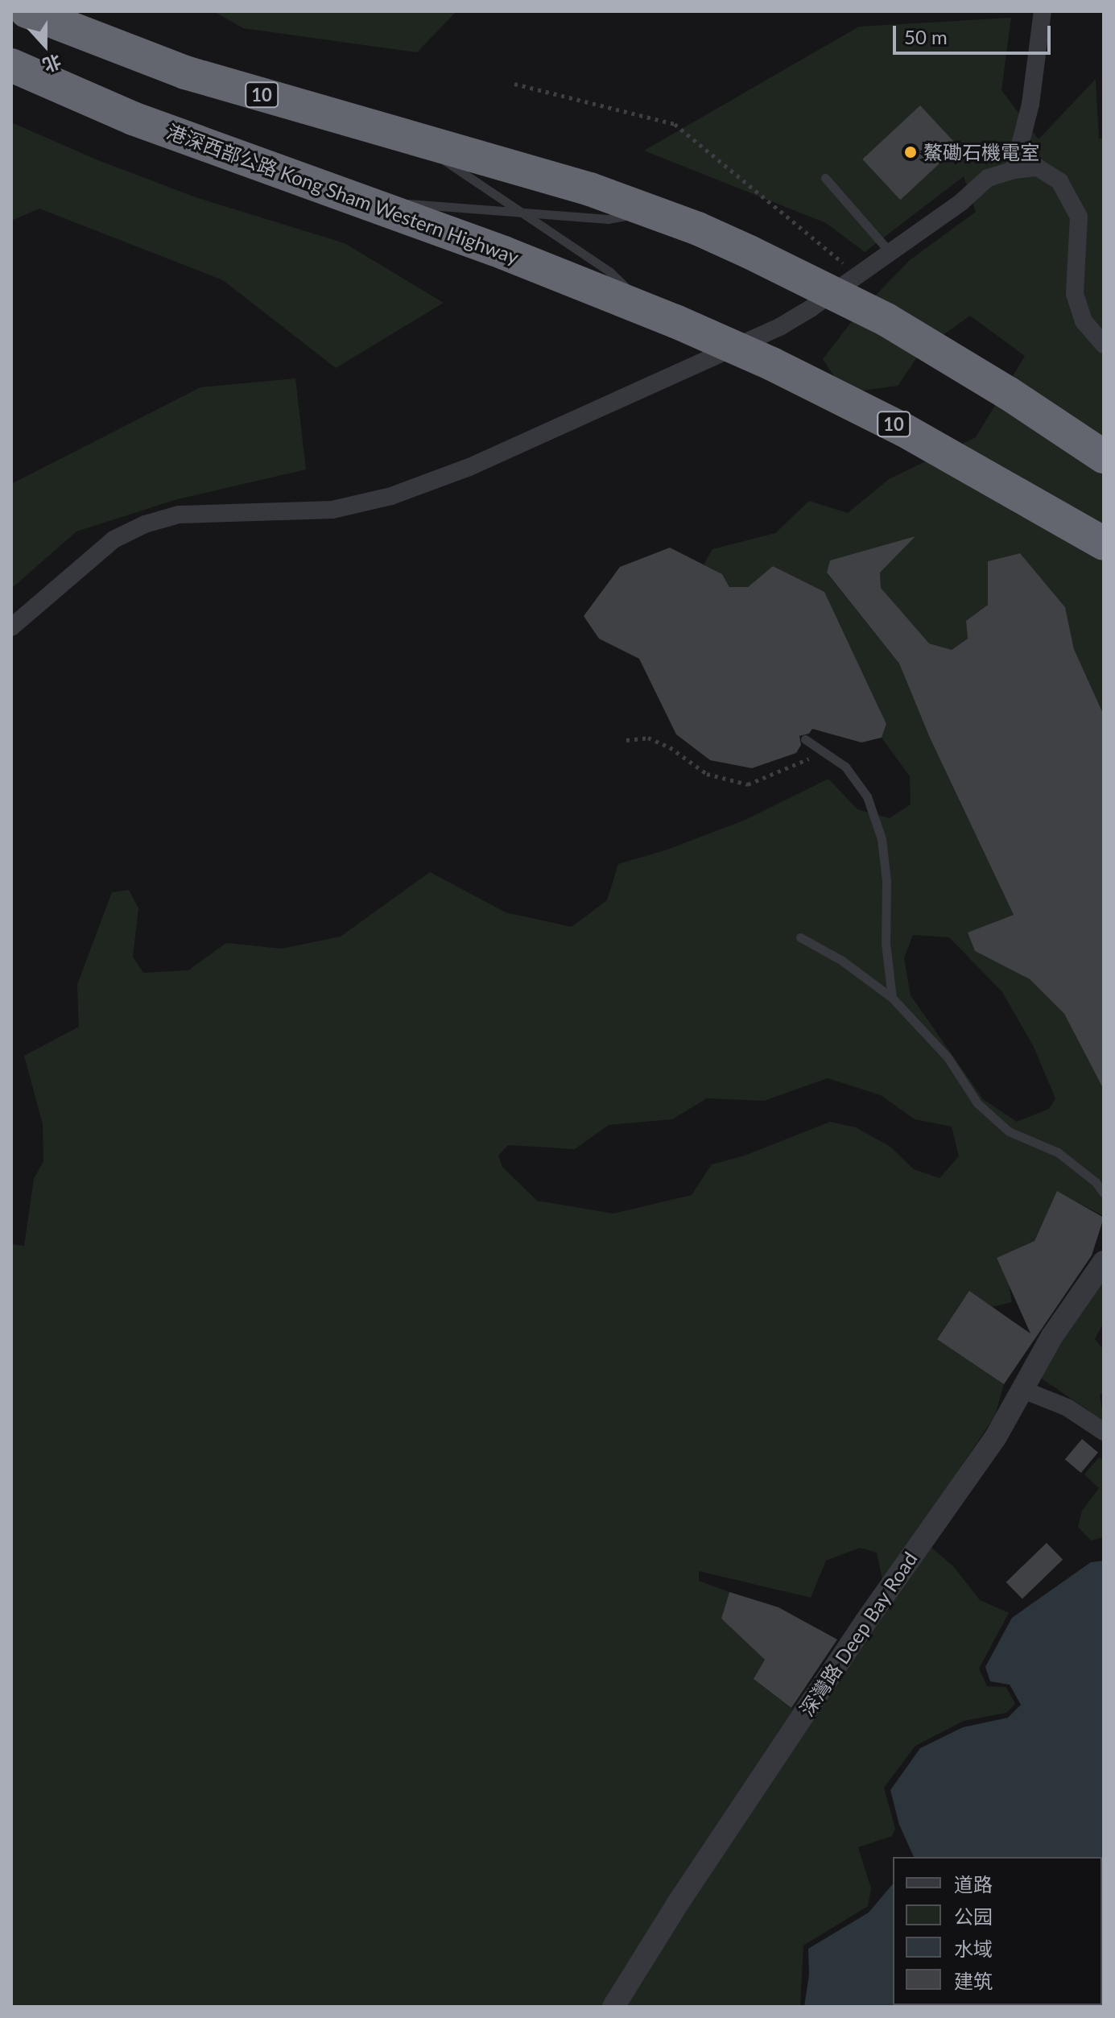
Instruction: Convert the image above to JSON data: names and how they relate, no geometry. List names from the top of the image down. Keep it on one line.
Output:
{"streets":{"highway":["10","港深西部公路 Kong Sham Western Highway"],"street":["深灣路 Deep Bay Road"]},"crossings":[["10","港深西部公路 Kong Sham Western Highway"]],"places":["鰲磡石機電室"],"legend":["道路","公园","水域","建筑"],"scale_bar":"50 m","north":"bottom"}
